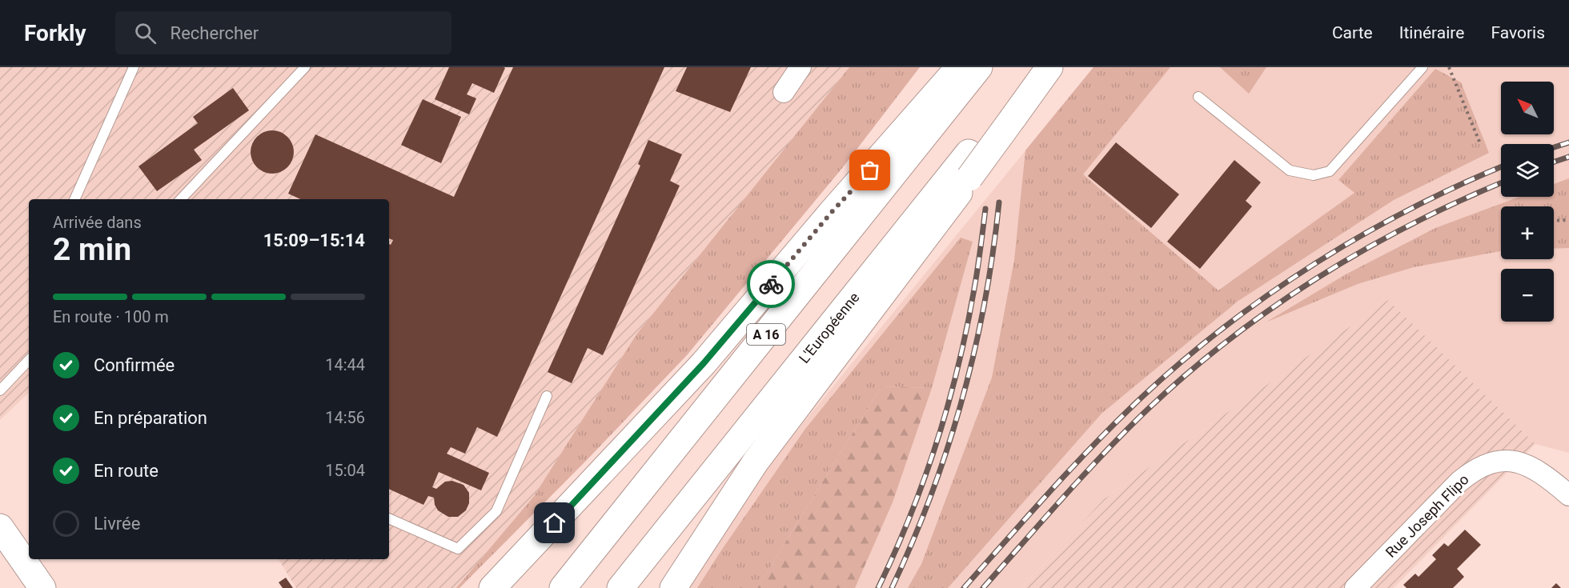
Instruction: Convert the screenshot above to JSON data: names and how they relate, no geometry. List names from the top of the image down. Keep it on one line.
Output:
{"streets":{"main road":["L'Européenne","A 16"],"street":["Rue Joseph Flipo"]},"north":"top left","page":{"header":"Forkly","search":"Rechercher","nav":["Carte","Itinéraire","Favoris"],"map_buttons":["+","−"],"heading":["2 min","Arrivée dans","15:09–15:14"],"bar":"En route · 100 m","list":[["Confirmée","14:44"],["En préparation","14:56"],["En route","15:04"],"Livrée"]}}
